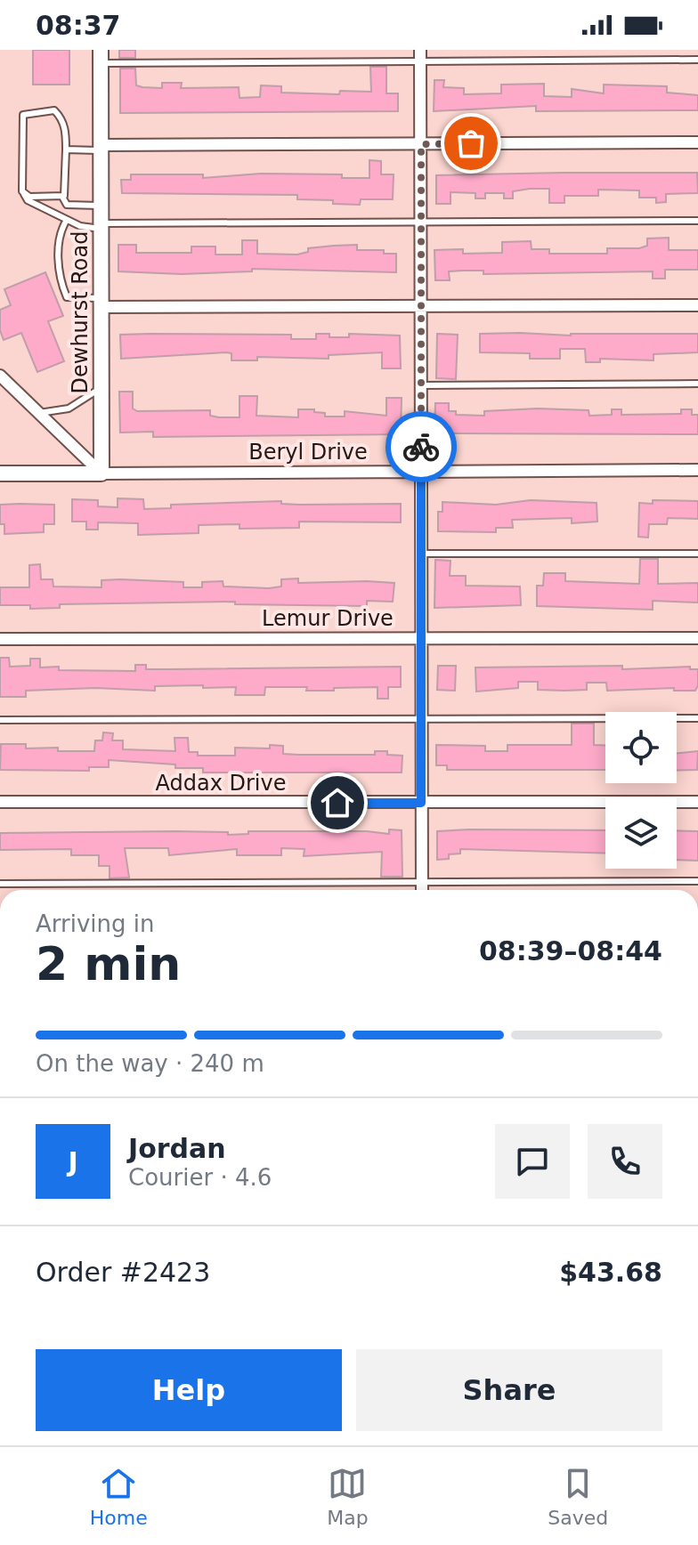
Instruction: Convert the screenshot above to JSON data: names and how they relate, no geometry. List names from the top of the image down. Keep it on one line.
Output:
{"streets":{"street":["Dewhurst Road","Beryl Drive","Lemur Drive","Addax Drive"]},"crossings":[["Dewhurst Road","Beryl Drive"]],"page":{"status":"08:37","heading":["2 min","Arriving in","08:39–08:44"],"panel":["Jordan","Courier · 4.6","Order #2423","$43.68"],"bar":"On the way · 240 m","round":"J","buttons":["Help","Share"],"tabs":["Home","Map","Saved"]}}
